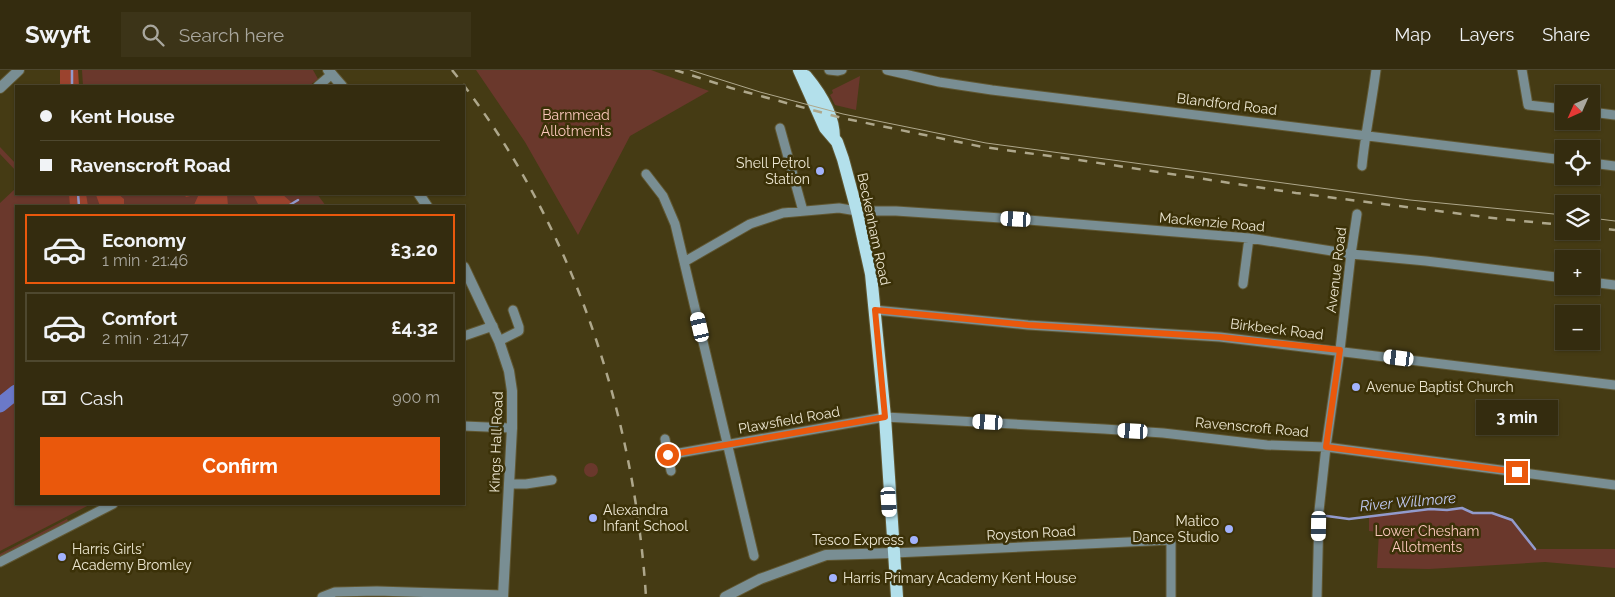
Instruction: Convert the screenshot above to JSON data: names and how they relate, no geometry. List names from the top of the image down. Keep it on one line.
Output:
{"streets":{"main road":["Beckenham Road"],"street":["Blandford Road","Mackenzie Road","Avenue Road","Birkbeck Road","Plawsfield Road","Ravenscroft Road","Kings Hall Road","Royston Road"]},"crossings":[["Mackenzie Road","Beckenham Road"],["Mackenzie Road","Avenue Road"],["Beckenham Road","Birkbeck Road"],["Beckenham Road","Plawsfield Road"],["Beckenham Road","Ravenscroft Road"],["Beckenham Road","Royston Road"],["Avenue Road","Birkbeck Road"],["Avenue Road","Ravenscroft Road"],["Plawsfield Road","Ravenscroft Road"]],"water":["River Willmore"],"parks":["Barnmead Allotments","Lower Chesham Allotments"],"places":["Shell Petrol Station","Avenue Baptist Church","Alexandra Infant School","Matico Dance Studio","Tesco Express","Harris Girls' Academy Bromley","Harris Primary Academy Kent House"],"north":"bottom left","page":{"header":"Swyft","search":"Search here","nav":["Map","Layers","Share"],"map_buttons":["+","−"],"banner":["Kent House","Ravenscroft Road"],"list":[{"name":"Economy","note":"1 min · 21:46","value":"£3.20"},{"name":"Comfort","note":"2 min · 21:47","value":"£4.32"}],"pay":["Cash","900 m"],"bubble":"3 min","buttons":"Confirm"}}
